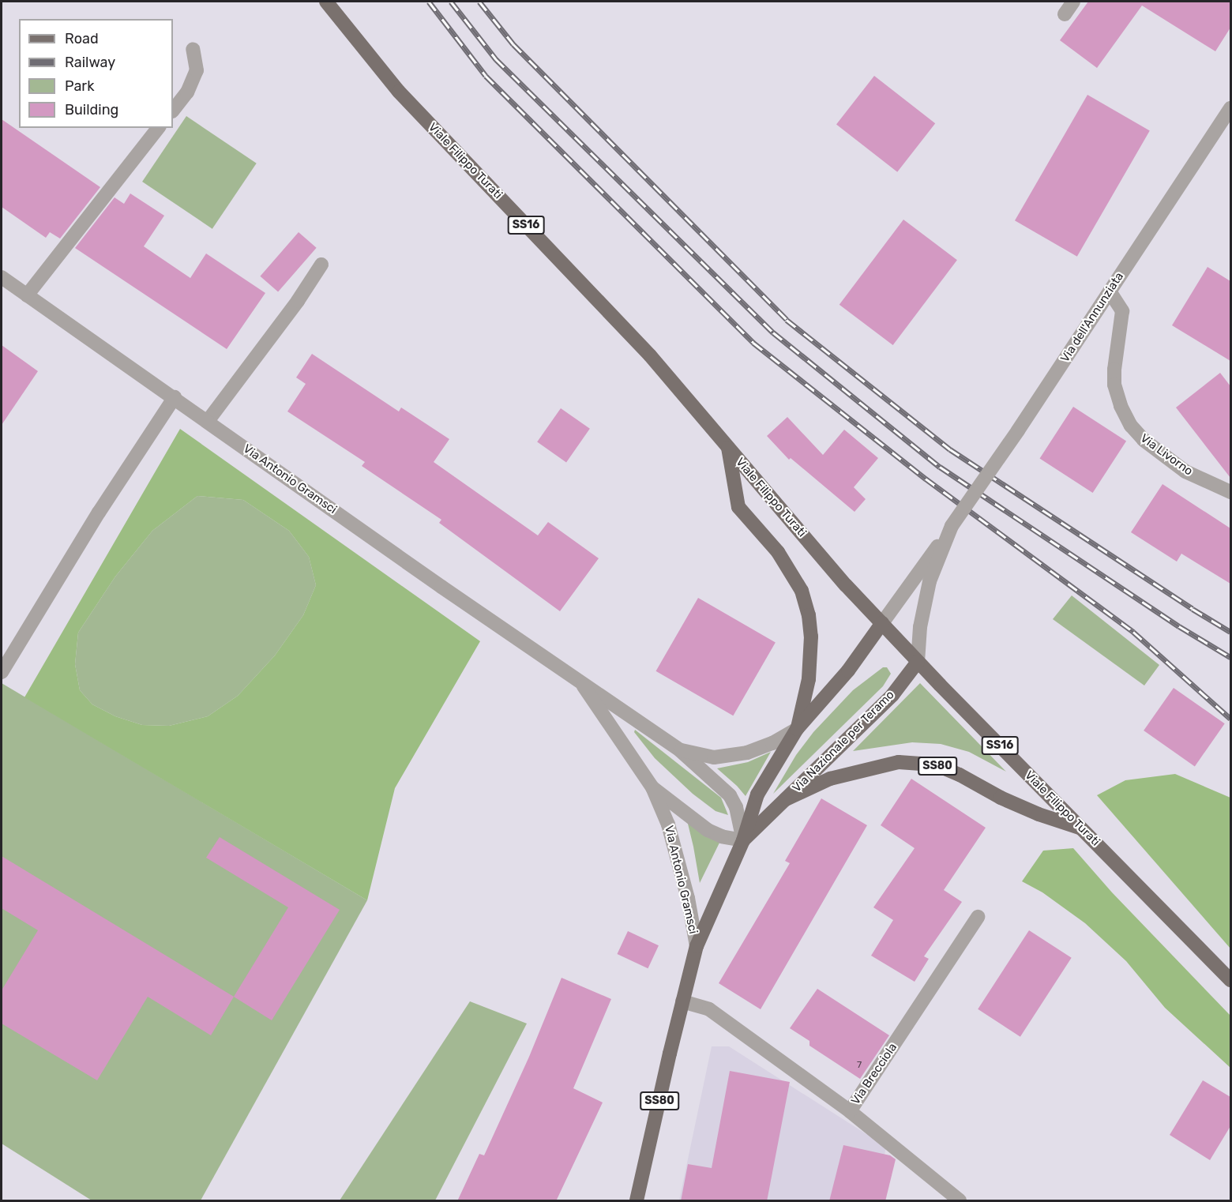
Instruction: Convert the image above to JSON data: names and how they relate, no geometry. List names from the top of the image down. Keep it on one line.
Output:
{"streets":{"main road":["Viale Filippo Turati","SS16","Via Nazionale per Teramo","SS80"],"street":["Via dell'Annunziata","Via Livorno","Via Antonio Gramsci","Via Brecciola"]},"crossings":[["Viale Filippo Turati","Via dell'Annunziata"],["Viale Filippo Turati","Via Nazionale per Teramo"],["Via dell'Annunziata","Via Livorno"],["Via dell'Annunziata","Via Nazionale per Teramo"],["Via Antonio Gramsci","Via Nazionale per Teramo"],["Via Nazionale per Teramo","Via Brecciola"]],"house_numbers":["7"],"legend":["Road","Railway","Park","Building"]}
